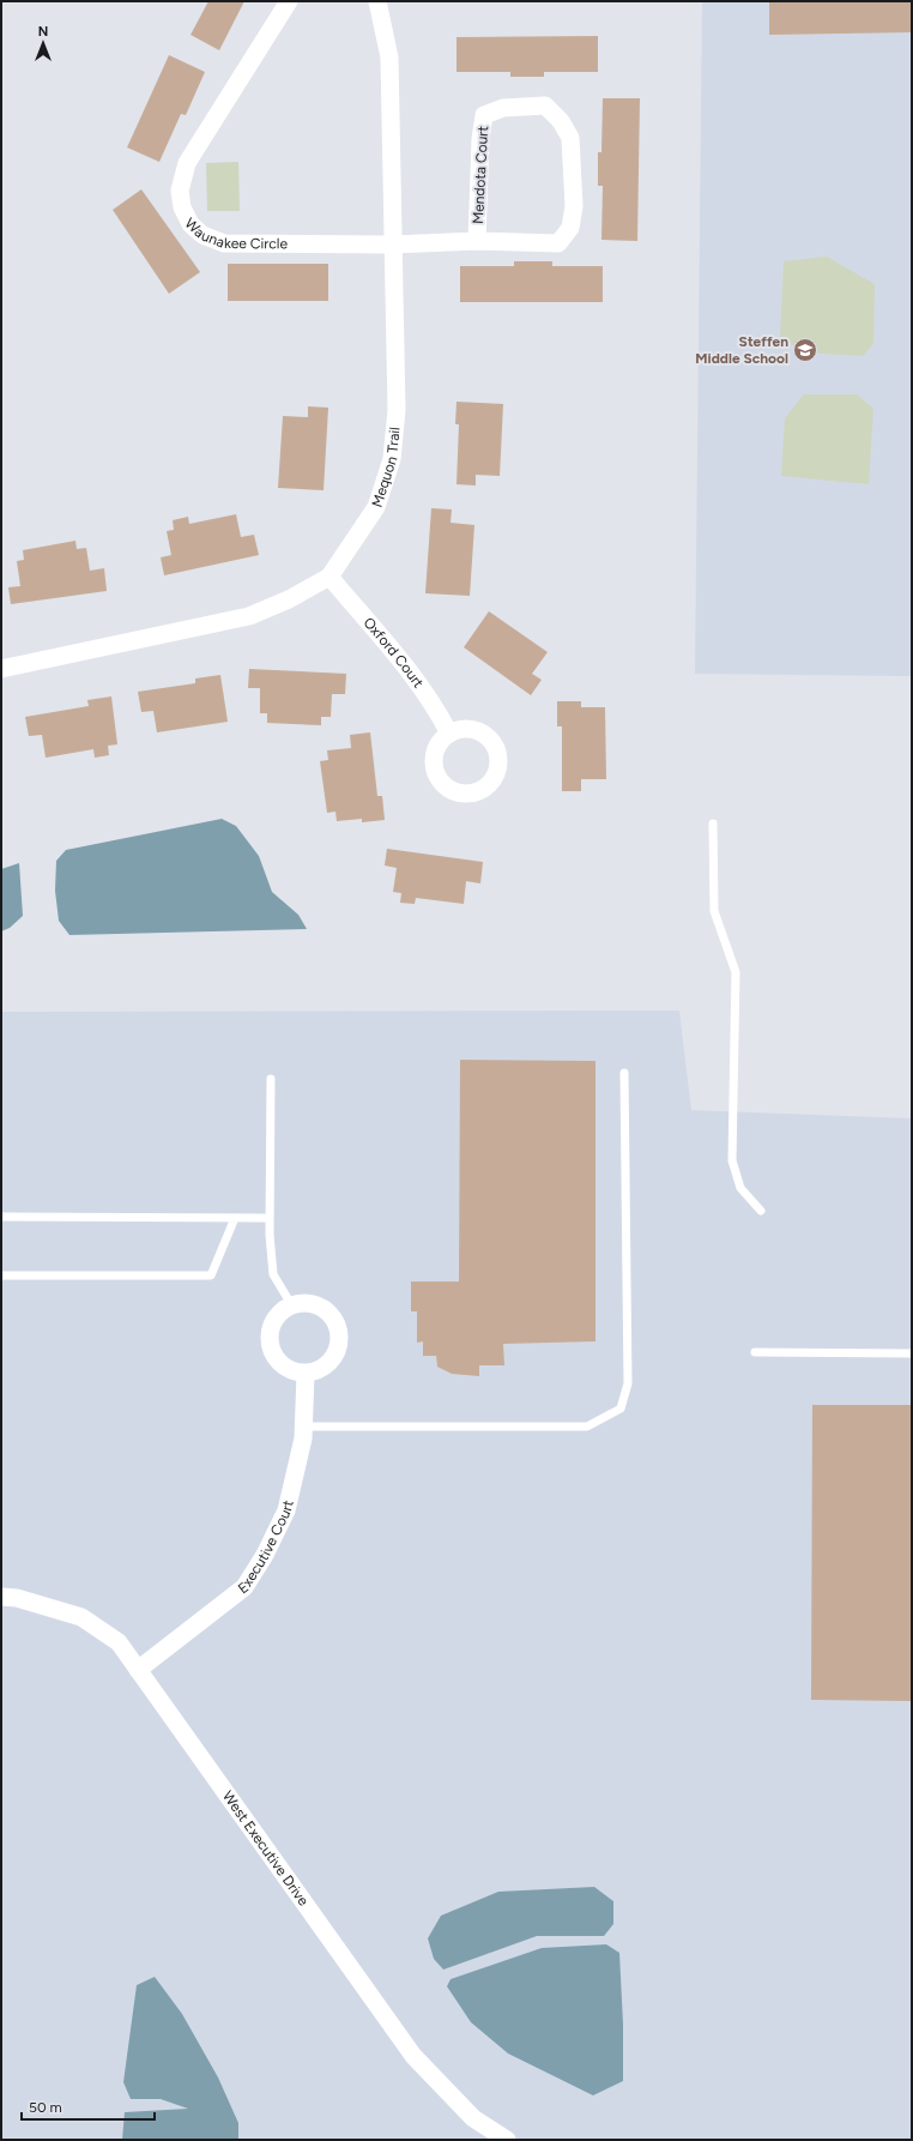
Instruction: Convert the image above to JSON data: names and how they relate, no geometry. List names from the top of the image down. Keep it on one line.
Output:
{"streets":{"street":["Mendota Court","Waunakee Circle","Mequon Trail","Oxford Court","Executive Court","West Executive Drive"]},"crossings":[["Mendota Court","Waunakee Circle"],["Mendota Court","Mequon Trail"],["Waunakee Circle","Mequon Trail"],["Mequon Trail","Oxford Court"],["Executive Court","West Executive Drive"]],"places":{"school or university":["Steffen Middle School"]},"scale_bar":"50 m","north":"top"}
